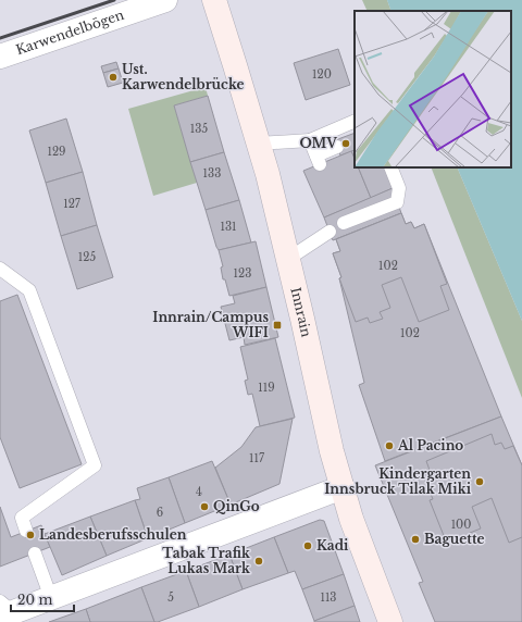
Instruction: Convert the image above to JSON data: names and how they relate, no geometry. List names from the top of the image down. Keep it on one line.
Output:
{"streets":{"main road":["Innrain"],"street":["Karwendelbögen"]},"places":{"other":["Ust. Karwendelbrücke","OMV","Al Pacino","Kindergarten Innsbruck Tilak Miki","QinGo","Landesberufsschulen","Baguette","Kadi","Tabak Trafik Lukas Mark"],"transit":["Innrain/Campus WIFI"]},"house_numbers":["120","135","129","133","127","131","125","102","123","102","119","117","4","6","100","5","113"],"scale_bar":"20 m"}
